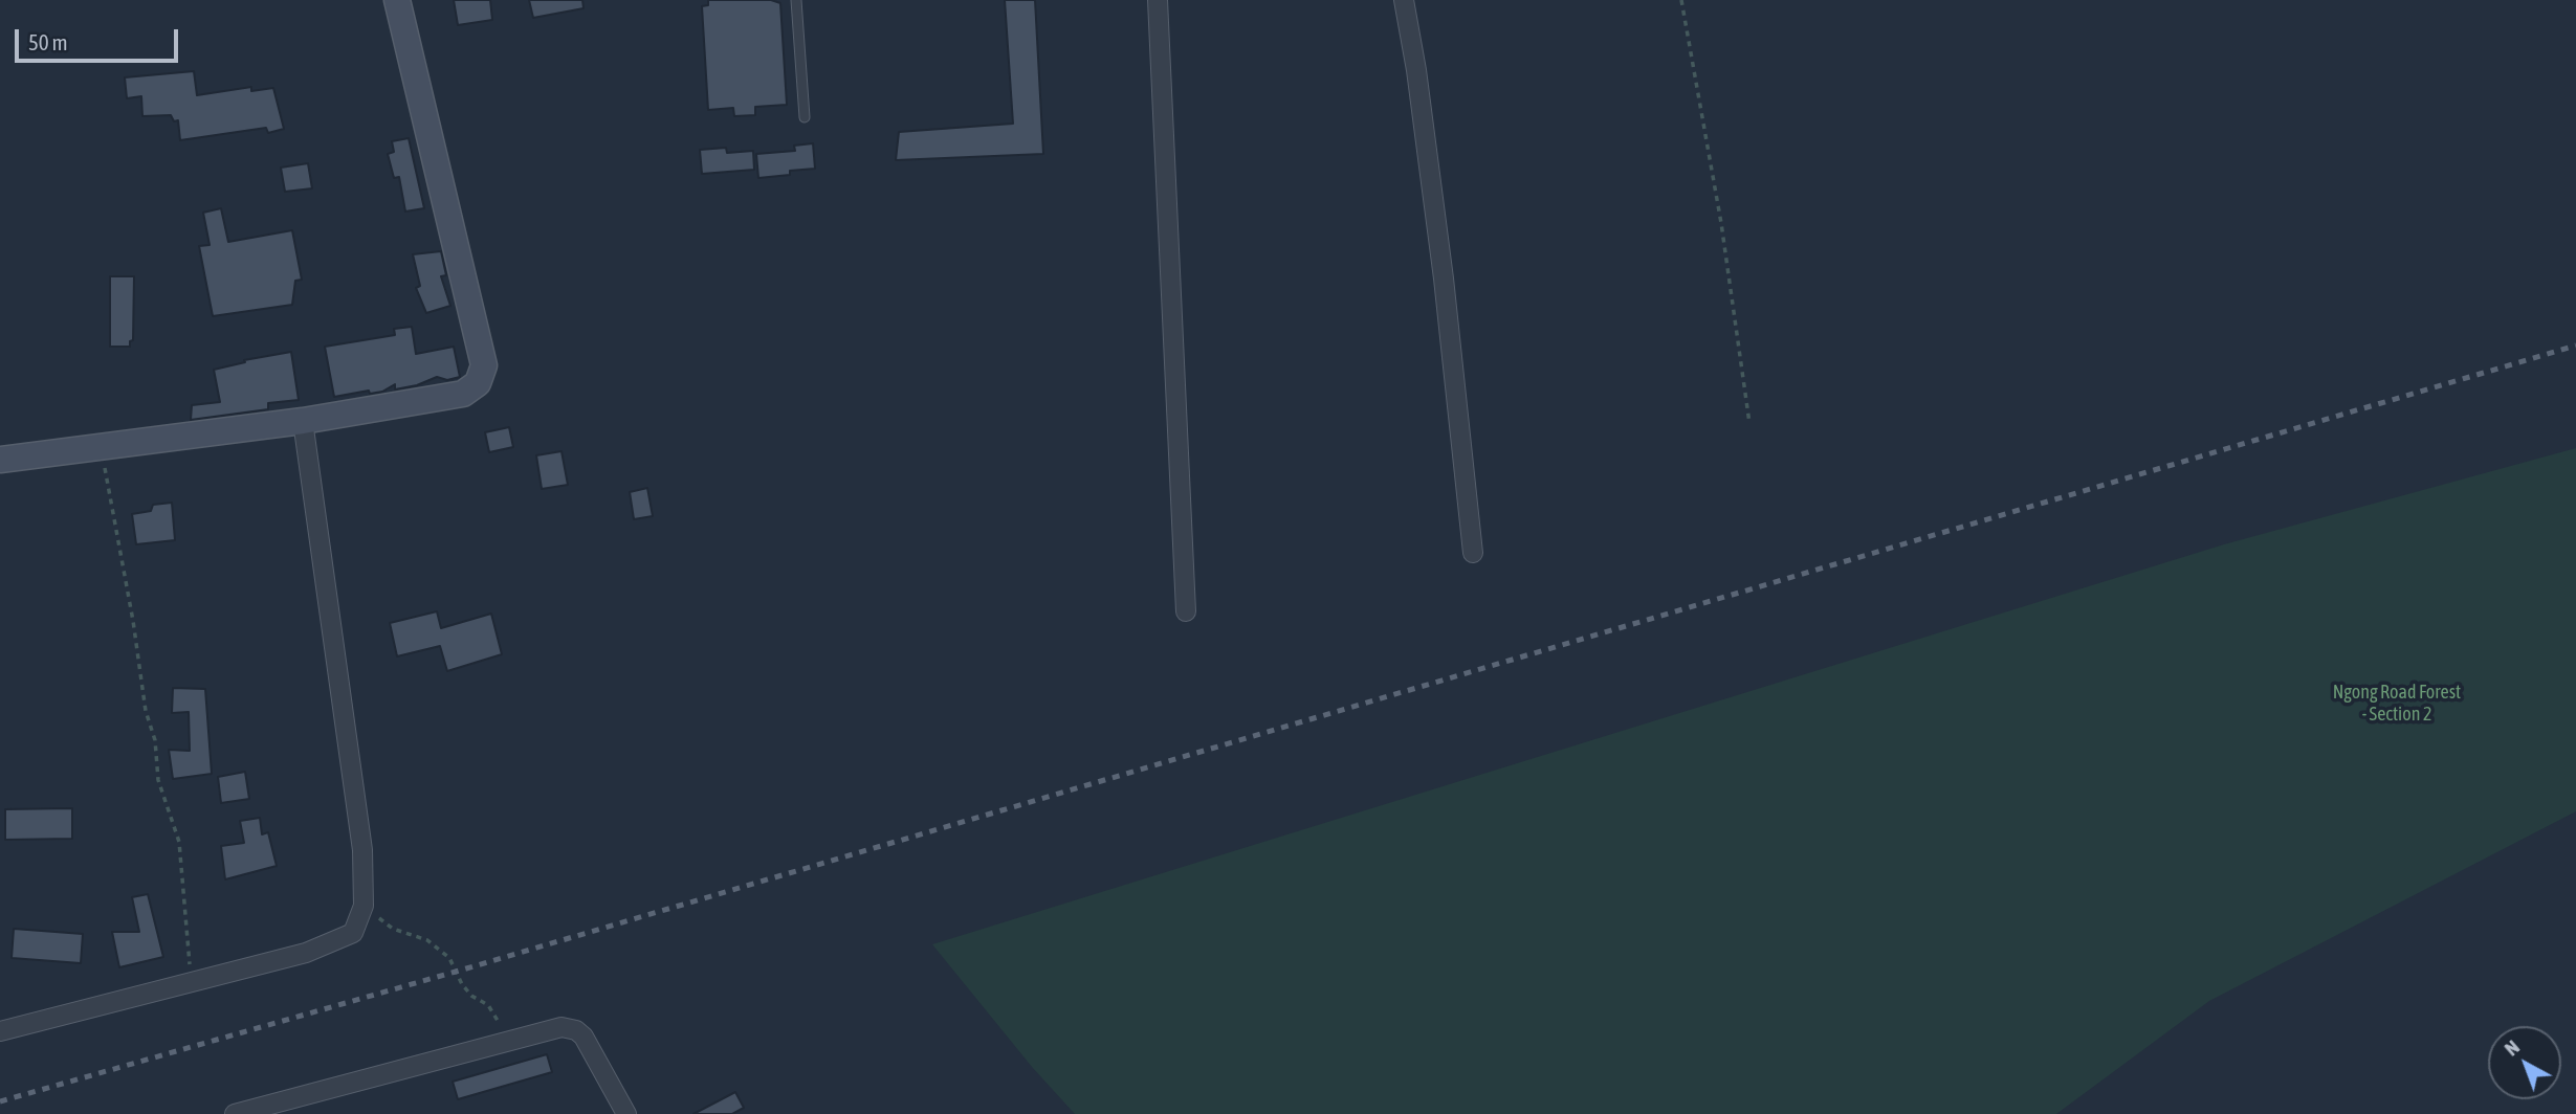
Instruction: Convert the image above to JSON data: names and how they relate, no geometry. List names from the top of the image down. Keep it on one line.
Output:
{"parks":["Ngong Road Forest - Section 2"],"scale_bar":"50 m","north":"top left"}
